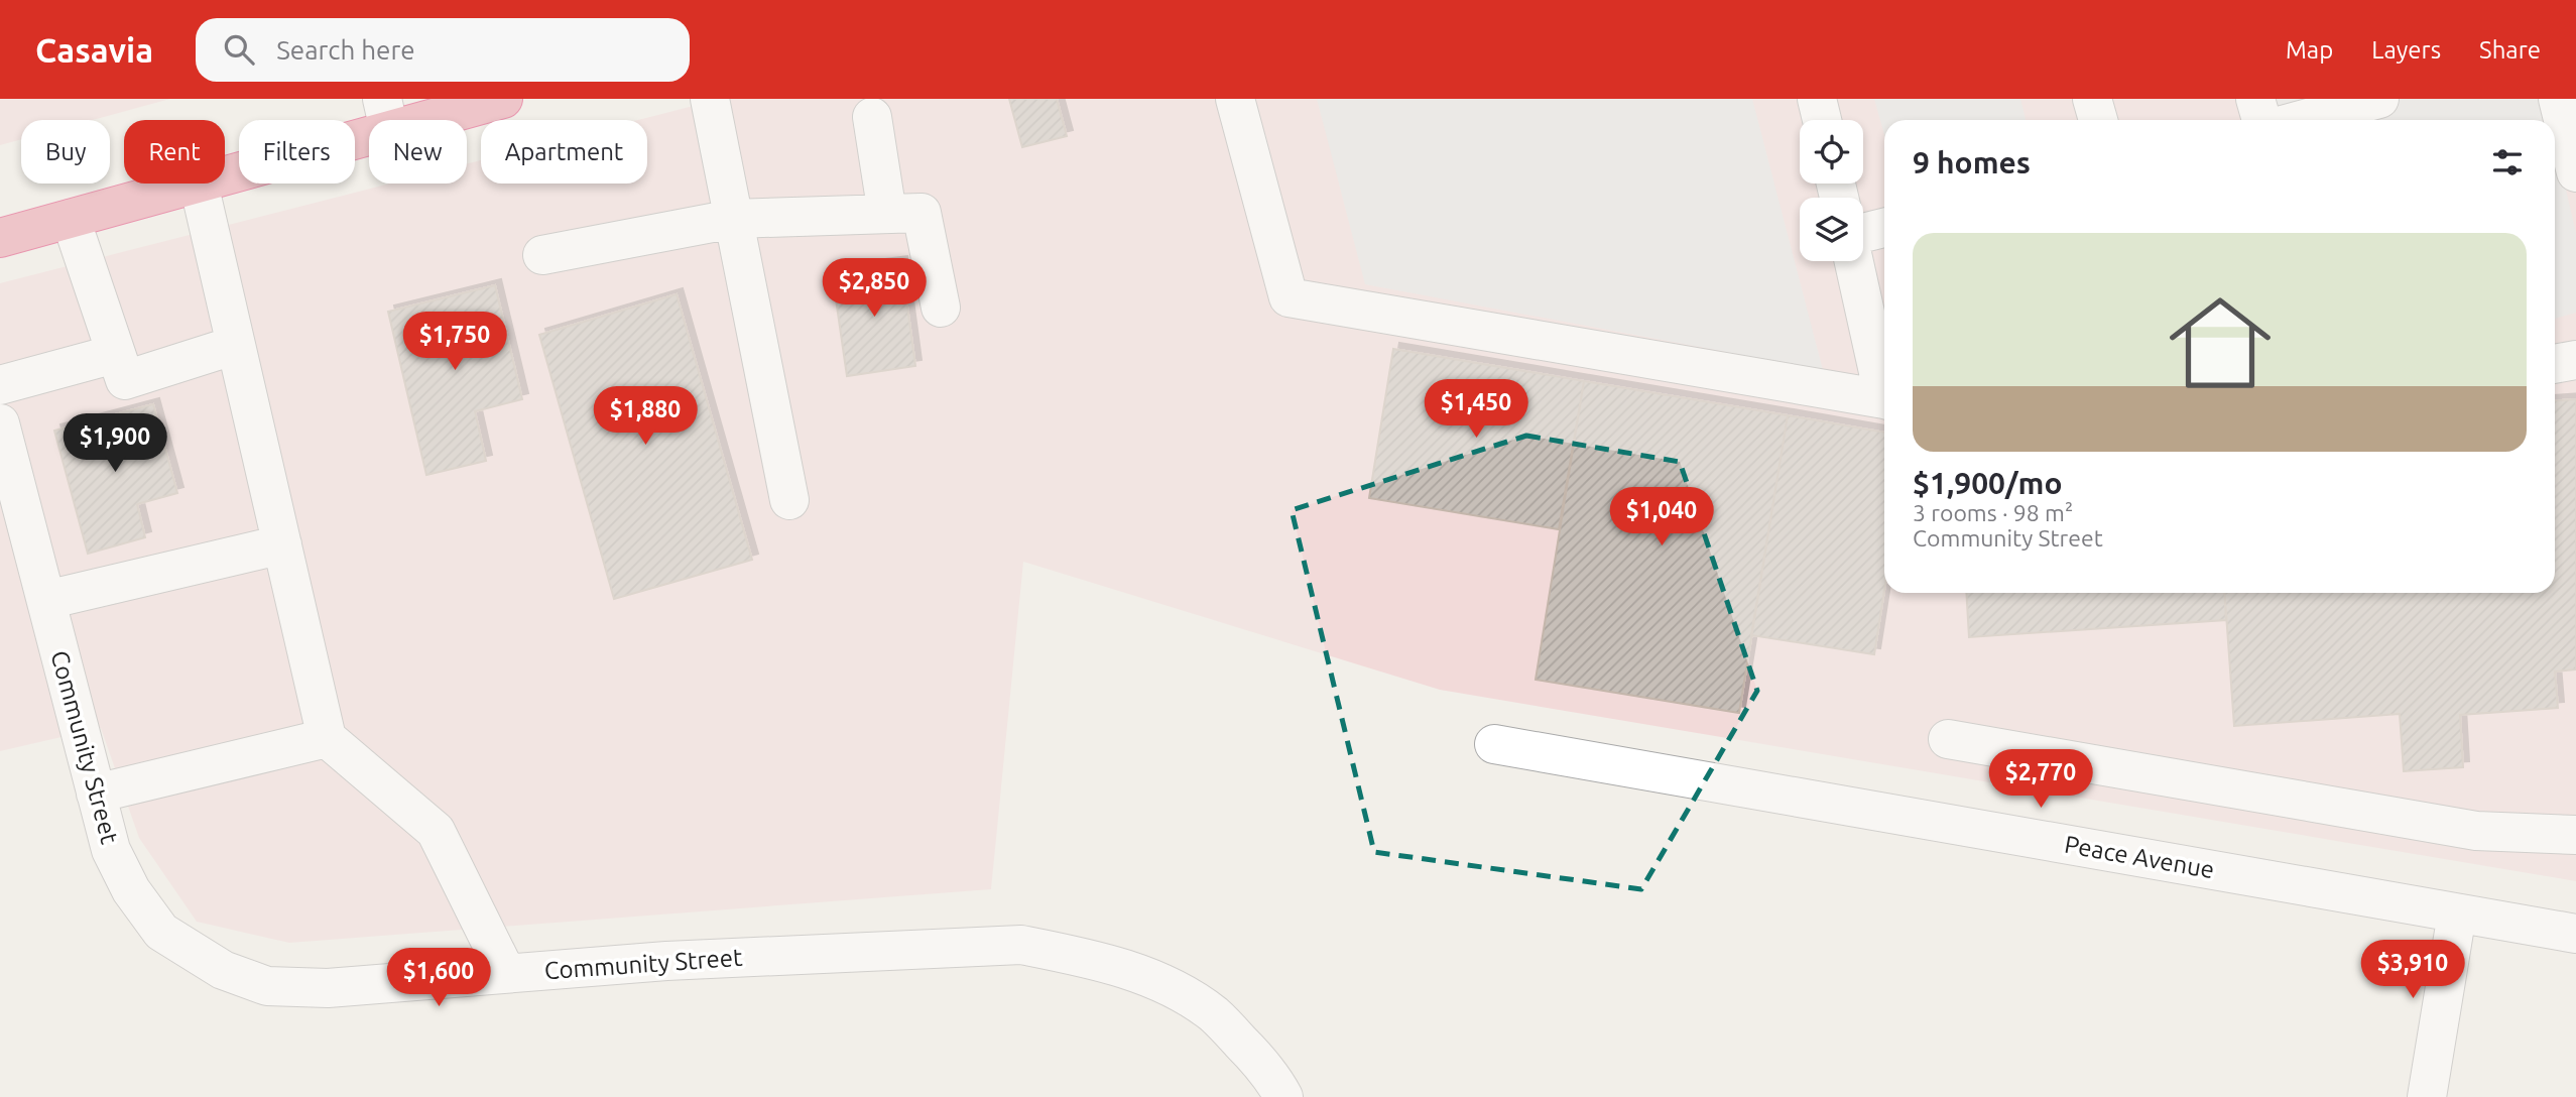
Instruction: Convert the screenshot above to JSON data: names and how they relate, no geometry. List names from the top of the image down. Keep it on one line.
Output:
{"streets":{"street":["Community Street","Peace Avenue"]},"page":{"header":"Casavia","search":"Search here","nav":["Map","Layers","Share"],"chip":["Buy","Rent","Filters","New","Apartment"],"heading":"9 homes","list":[{"name":"$1,900/mo","note":"3 rooms · 98 m² · Community Street"}],"price":["$2,850","$1,750","$1,450","$1,880","$1,900","$1,040","$2,770","$3,910","$1,600"]}}
